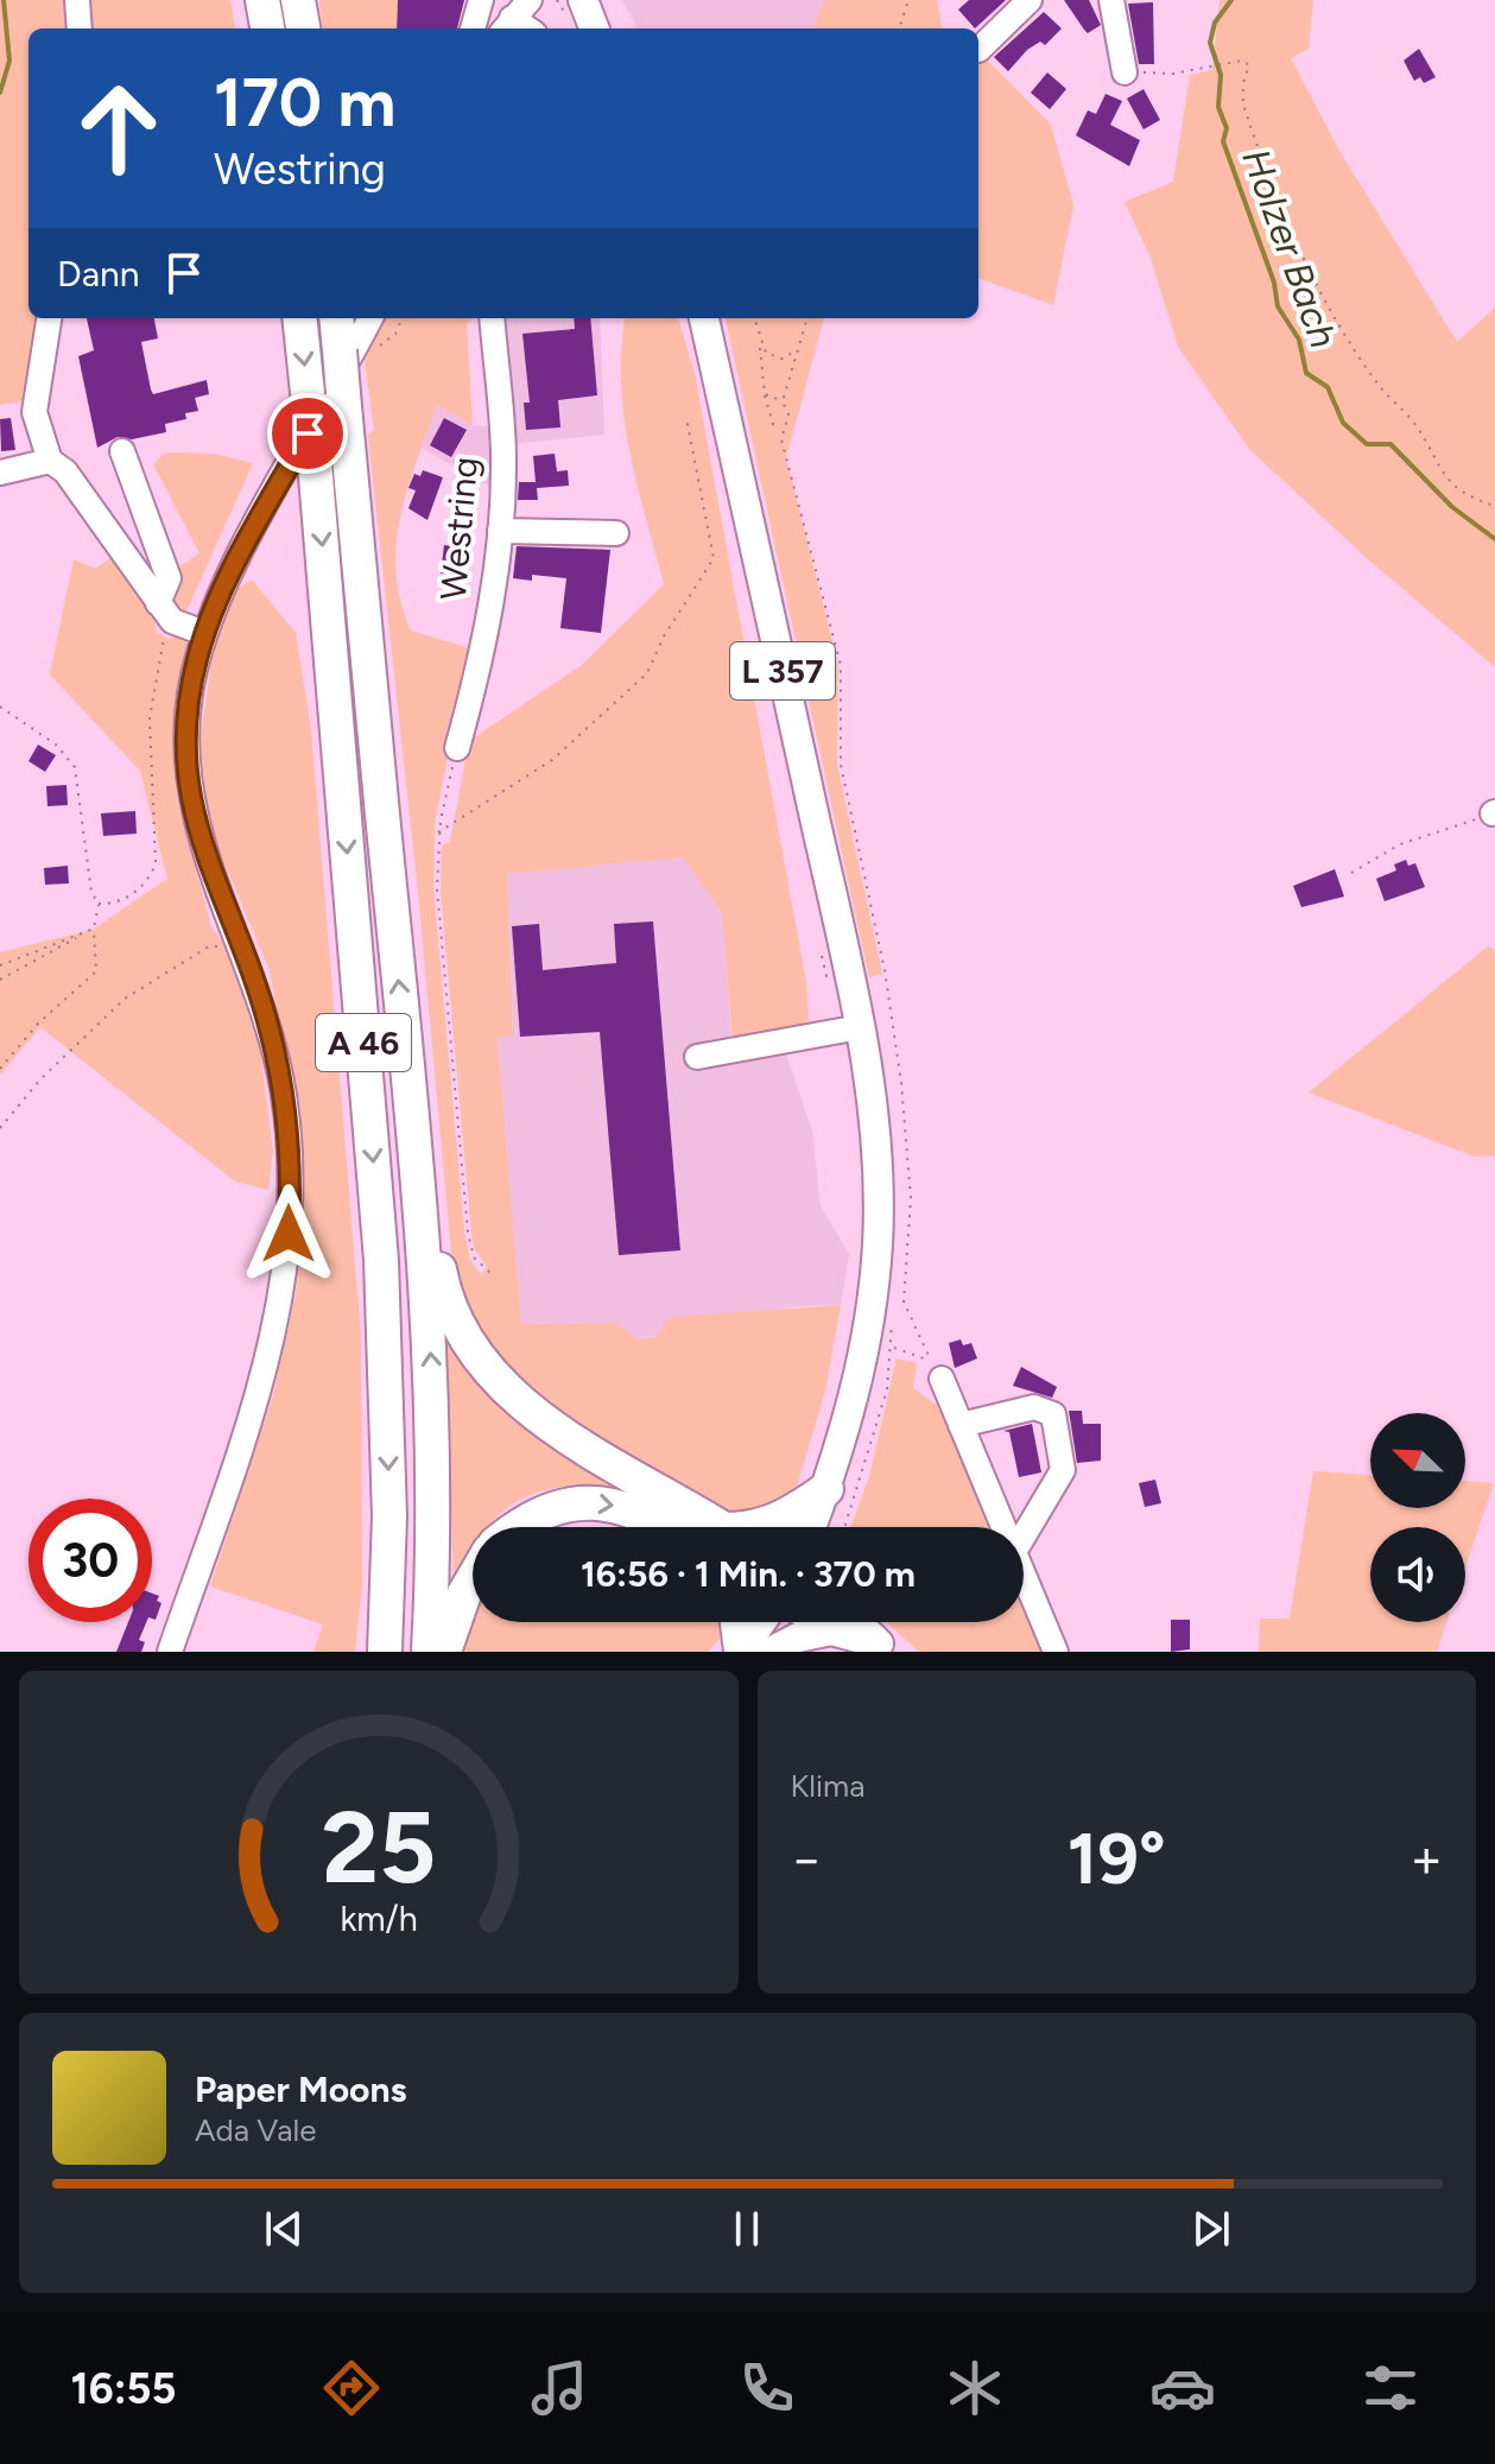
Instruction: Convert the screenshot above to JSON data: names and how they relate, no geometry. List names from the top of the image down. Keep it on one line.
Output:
{"streets":{"highway":["A 46"],"main road":["L 357"],"street":["Westring"]},"water":["Holzer Bach"],"north":"top left","page":{"turn":["170 m","Westring"],"then":"Dann","limit":"30","trip":"16:56 · 1 Min. · 370 m","tile":"Klima","heat":["−","19°","+"],"song":["Paper Moons","Ada Vale"],"tabs":"16:55","gauge":["25","km/h"]}}
